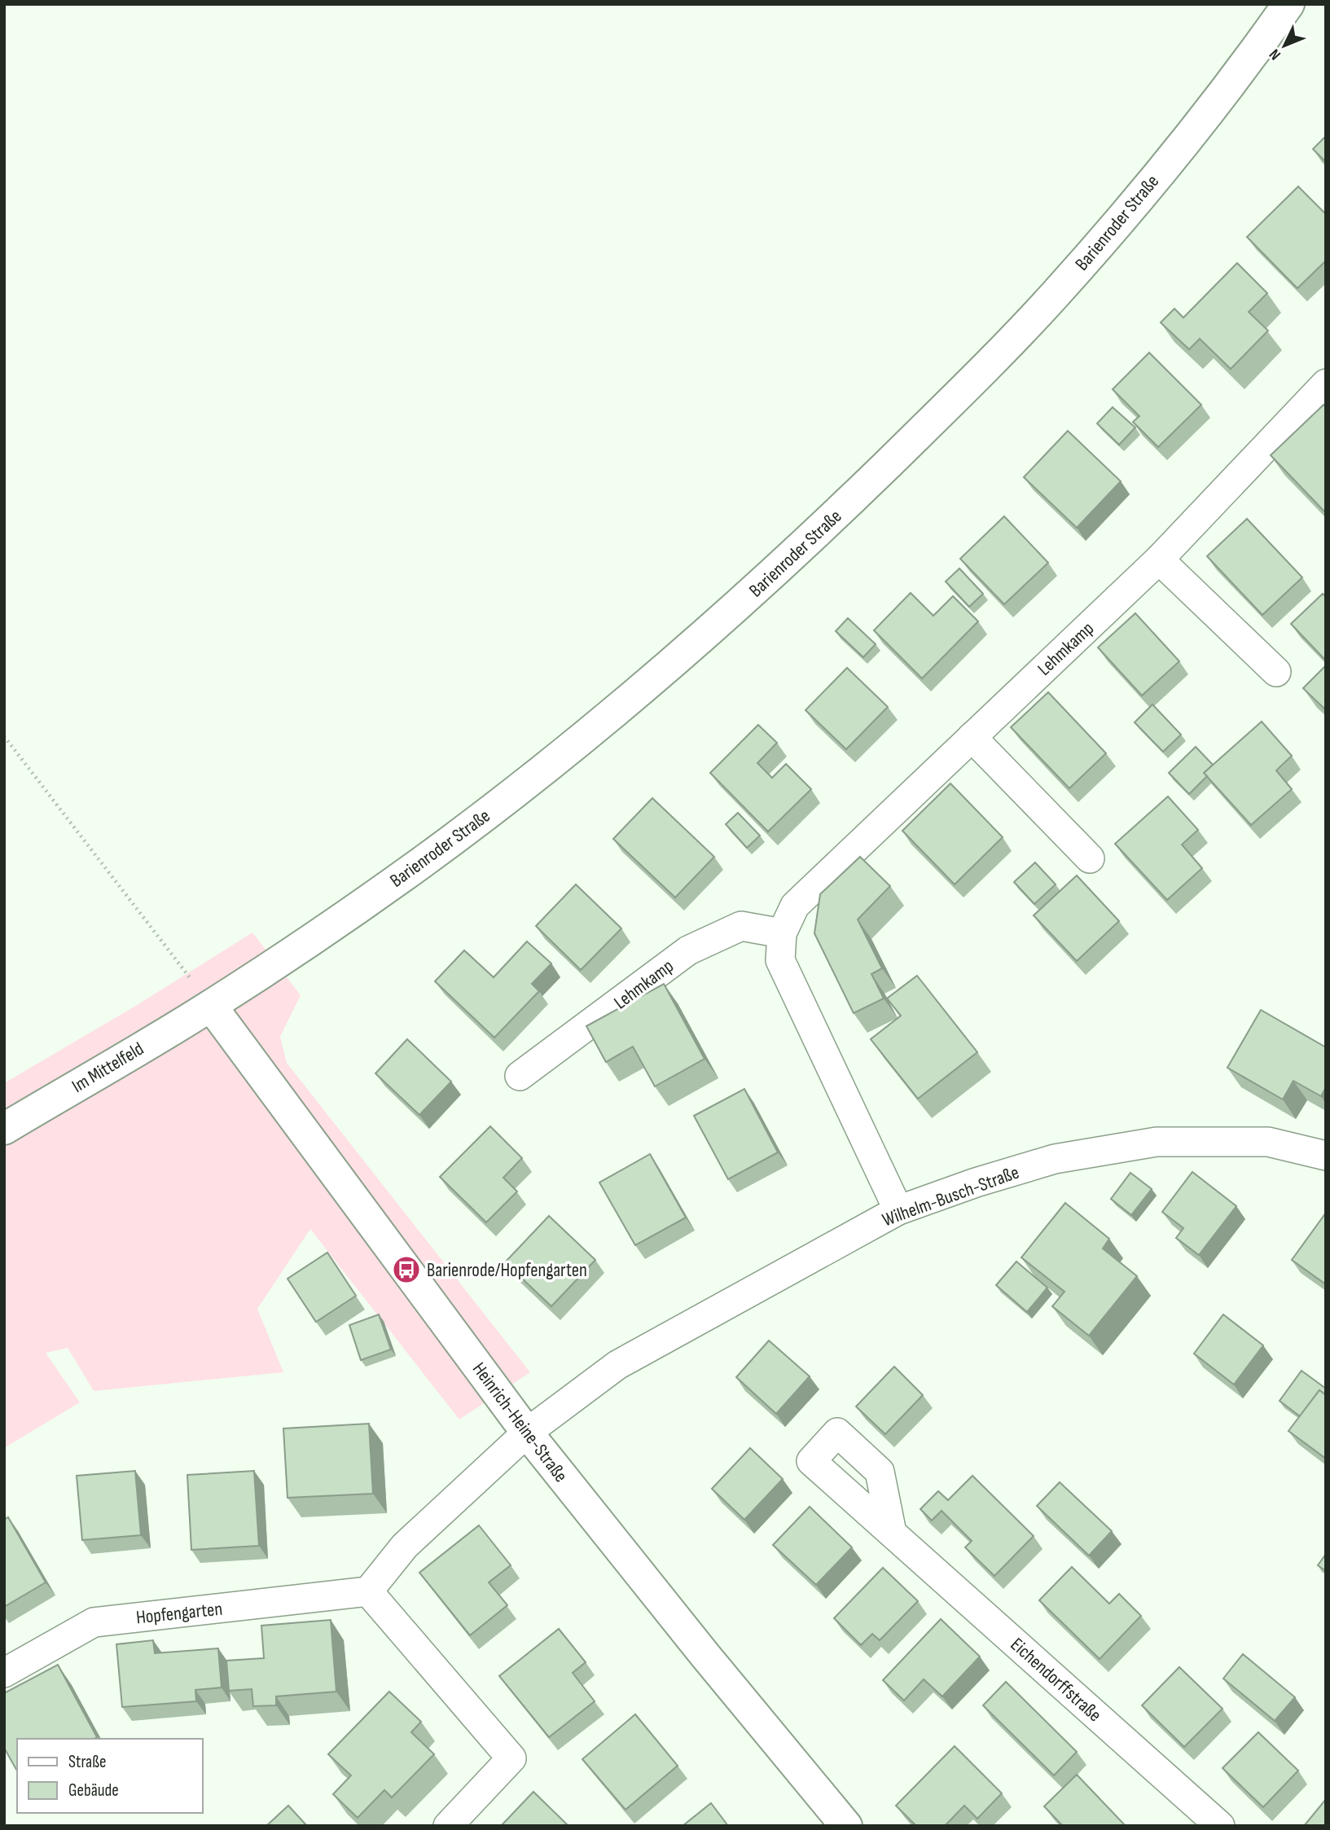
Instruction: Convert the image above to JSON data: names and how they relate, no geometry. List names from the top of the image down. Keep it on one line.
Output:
{"streets":{"street":["Barienroder Straße","Lehmkamp","Im Mittelfeld","Wilhelm-Busch-Straße","Heinrich-Heine-Straße","Hopfengarten","Eichendorffstraße"]},"crossings":[["Barienroder Straße","Im Mittelfeld"],["Barienroder Straße","Heinrich-Heine-Straße"],["Lehmkamp","Wilhelm-Busch-Straße"],["Im Mittelfeld","Heinrich-Heine-Straße"],["Wilhelm-Busch-Straße","Heinrich-Heine-Straße"]],"places":{"bus stop":["Barienrode/Hopfengarten"]},"legend":["Straße","Gebäude"],"north":"bottom left"}
